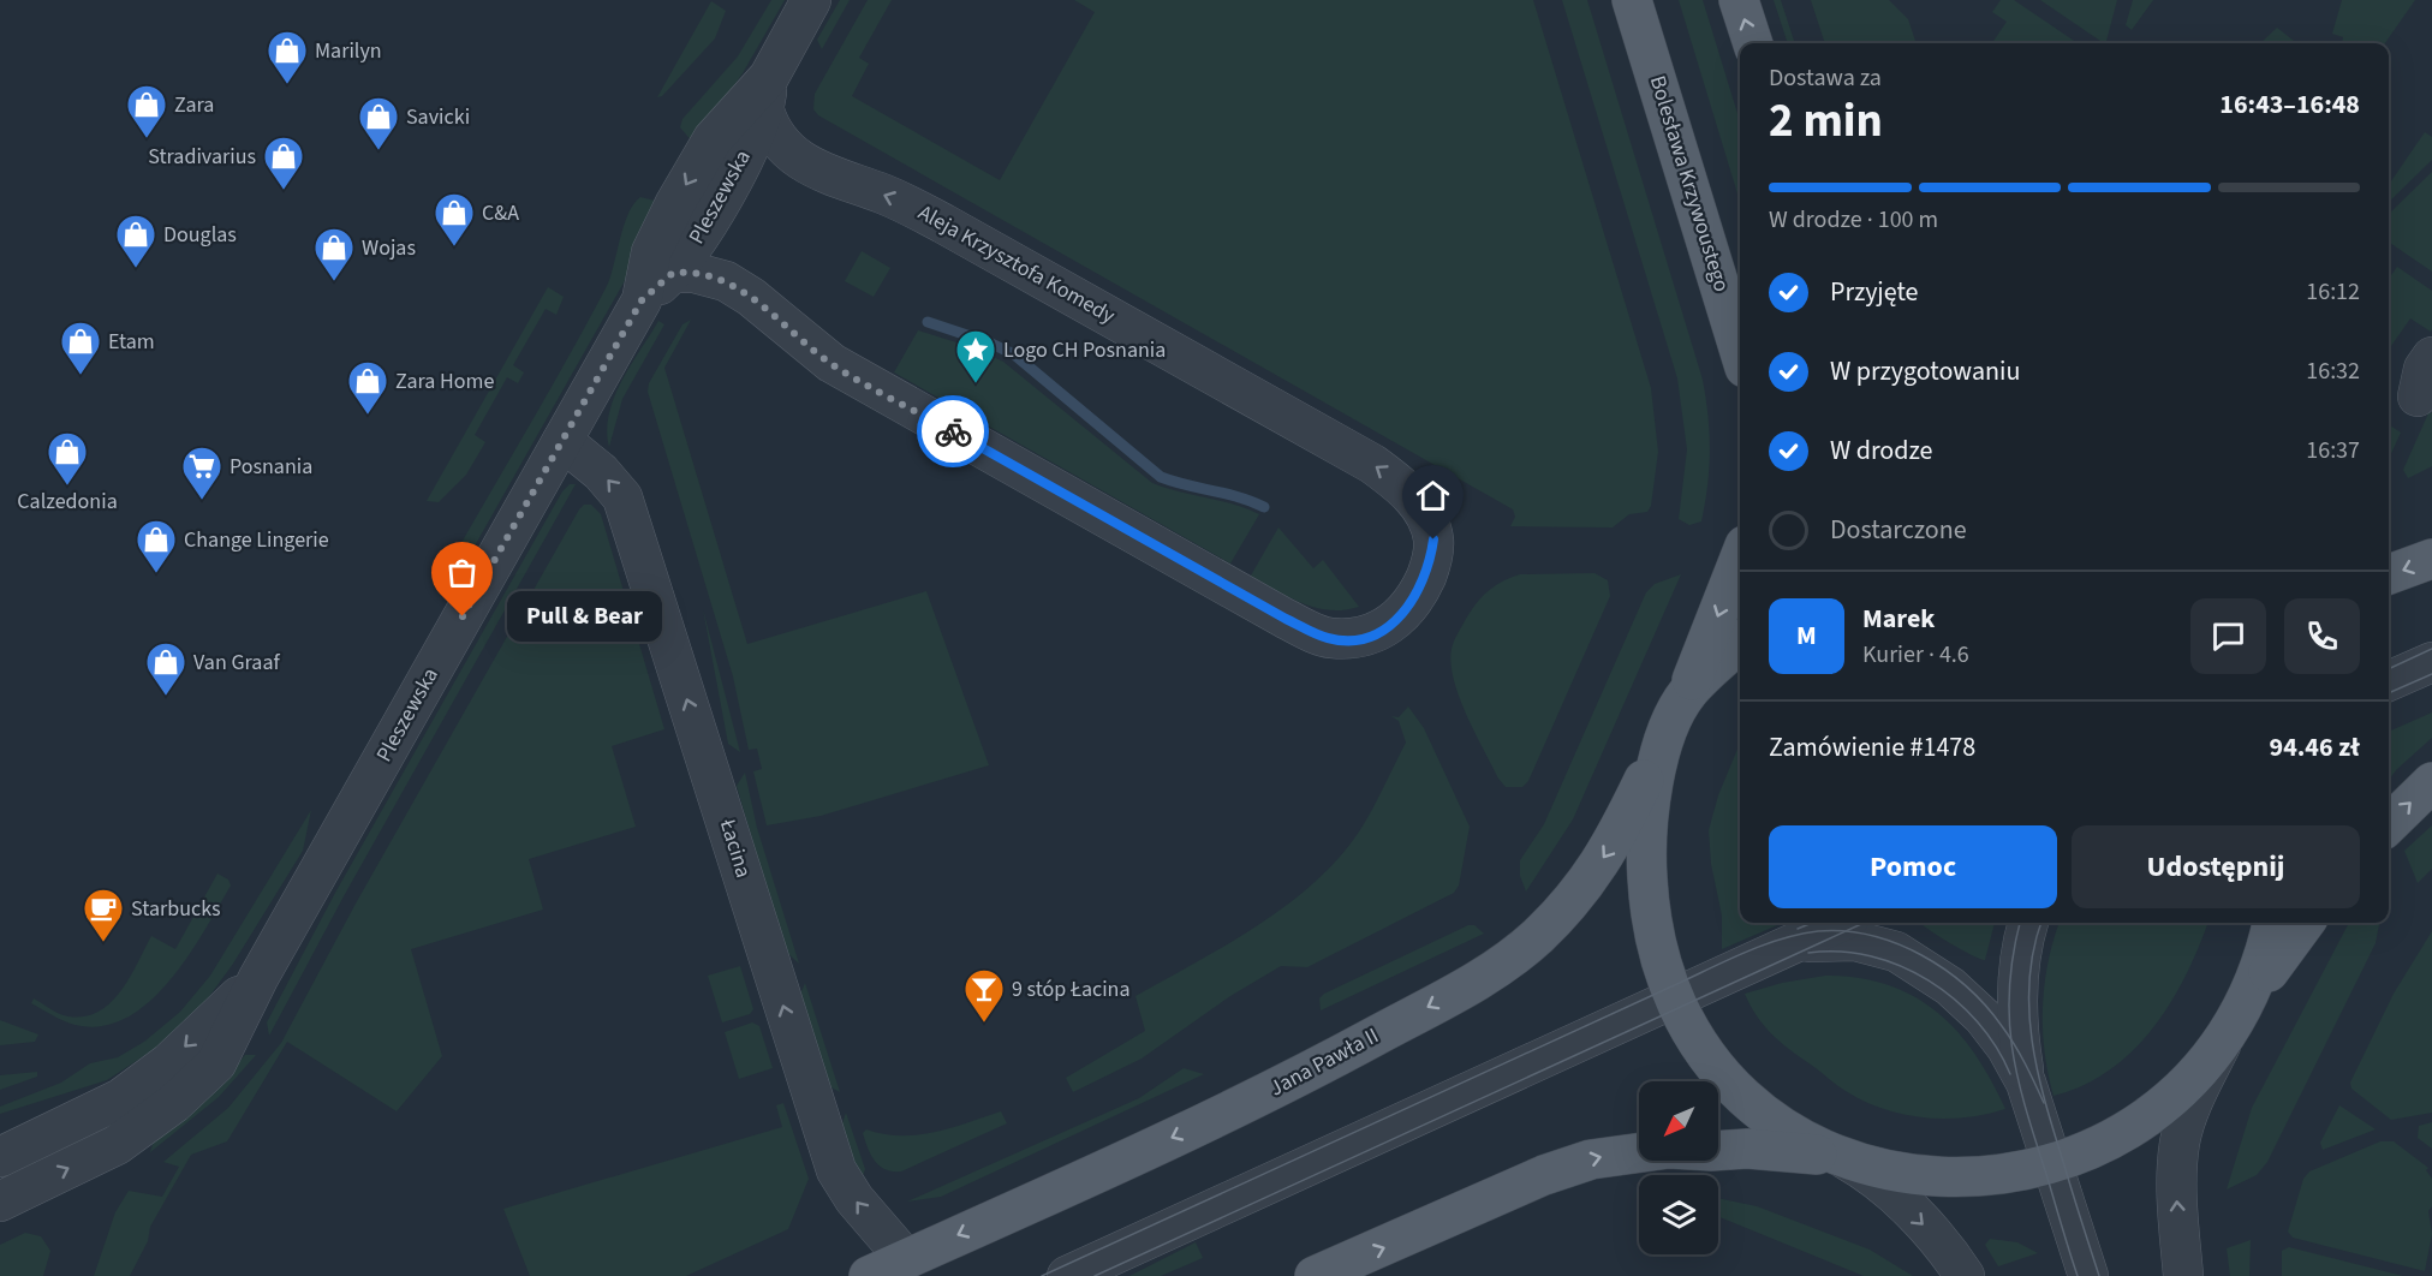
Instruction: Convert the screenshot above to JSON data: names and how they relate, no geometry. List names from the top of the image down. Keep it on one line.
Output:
{"streets":{"main road":["Bolesława Krzywoustego","Jana Pawła II"],"street":["Pleszewska","Aleja Krzysztofa Komedy","Łacina"]},"crossings":[["Pleszewska","Aleja Krzysztofa Komedy"],["Pleszewska","Łacina"],["Łacina","Jana Pawła II"]],"one_way":["Łacina"],"places":{"shop":["Marilyn","Zara","Savicki","Stradivarius","C&A","Douglas","Wojas","Etam","Zara Home","Calzedonia","Change Lingerie","Van Graaf"],"place":["Logo CH Posnania"],"supermarket":["Posnania"],"other":["Pull & Bear"],"cafe":["Starbucks"],"bar":["9 stóp Łacina"]},"north":"bottom left","page":{"heading":["2 min","Dostawa za","16:43–16:48"],"panel":["Marek","Kurier · 4.6","Zamówienie #1478","94.46 zł"],"bar":"W drodze · 100 m","list":[["Przyjęte","16:12"],["W przygotowaniu","16:32"],["W drodze","16:37"],"Dostarczone"],"bubble":"Pull & Bear","round":"M","buttons":["Pomoc","Udostępnij"]}}
